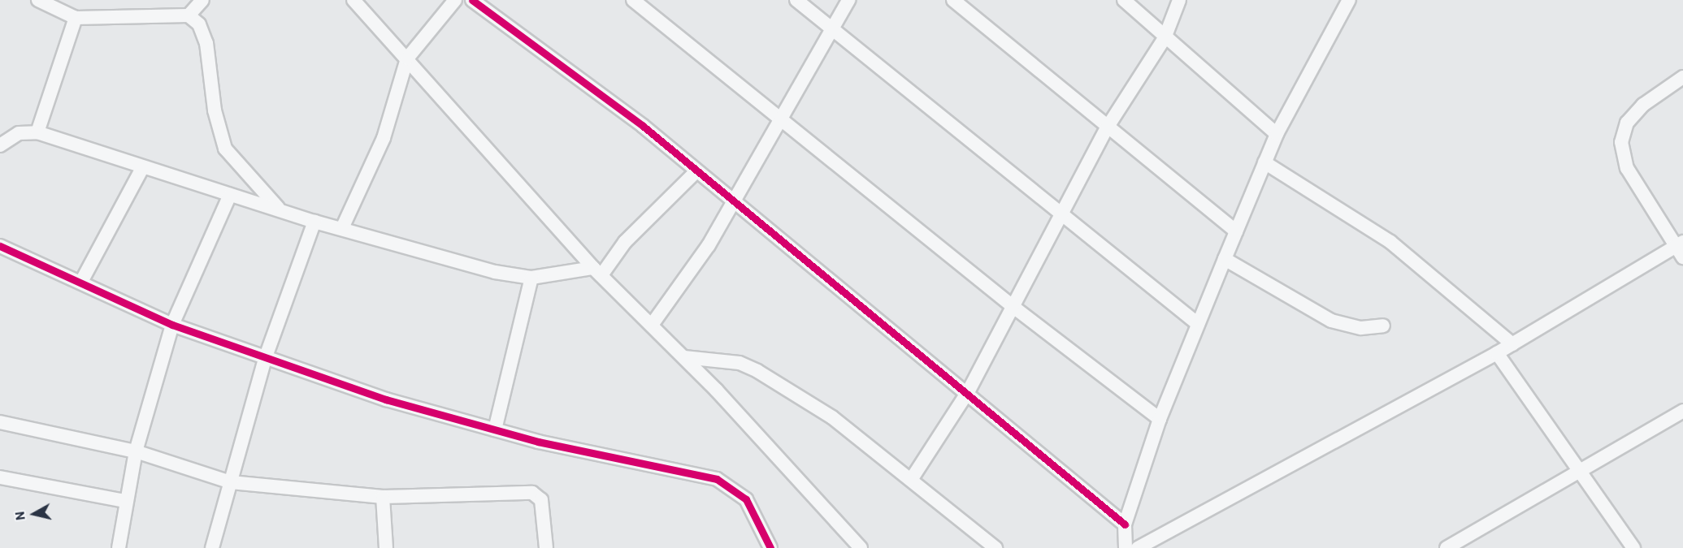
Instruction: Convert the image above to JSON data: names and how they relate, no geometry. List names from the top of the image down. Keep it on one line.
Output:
{"north":"left"}
